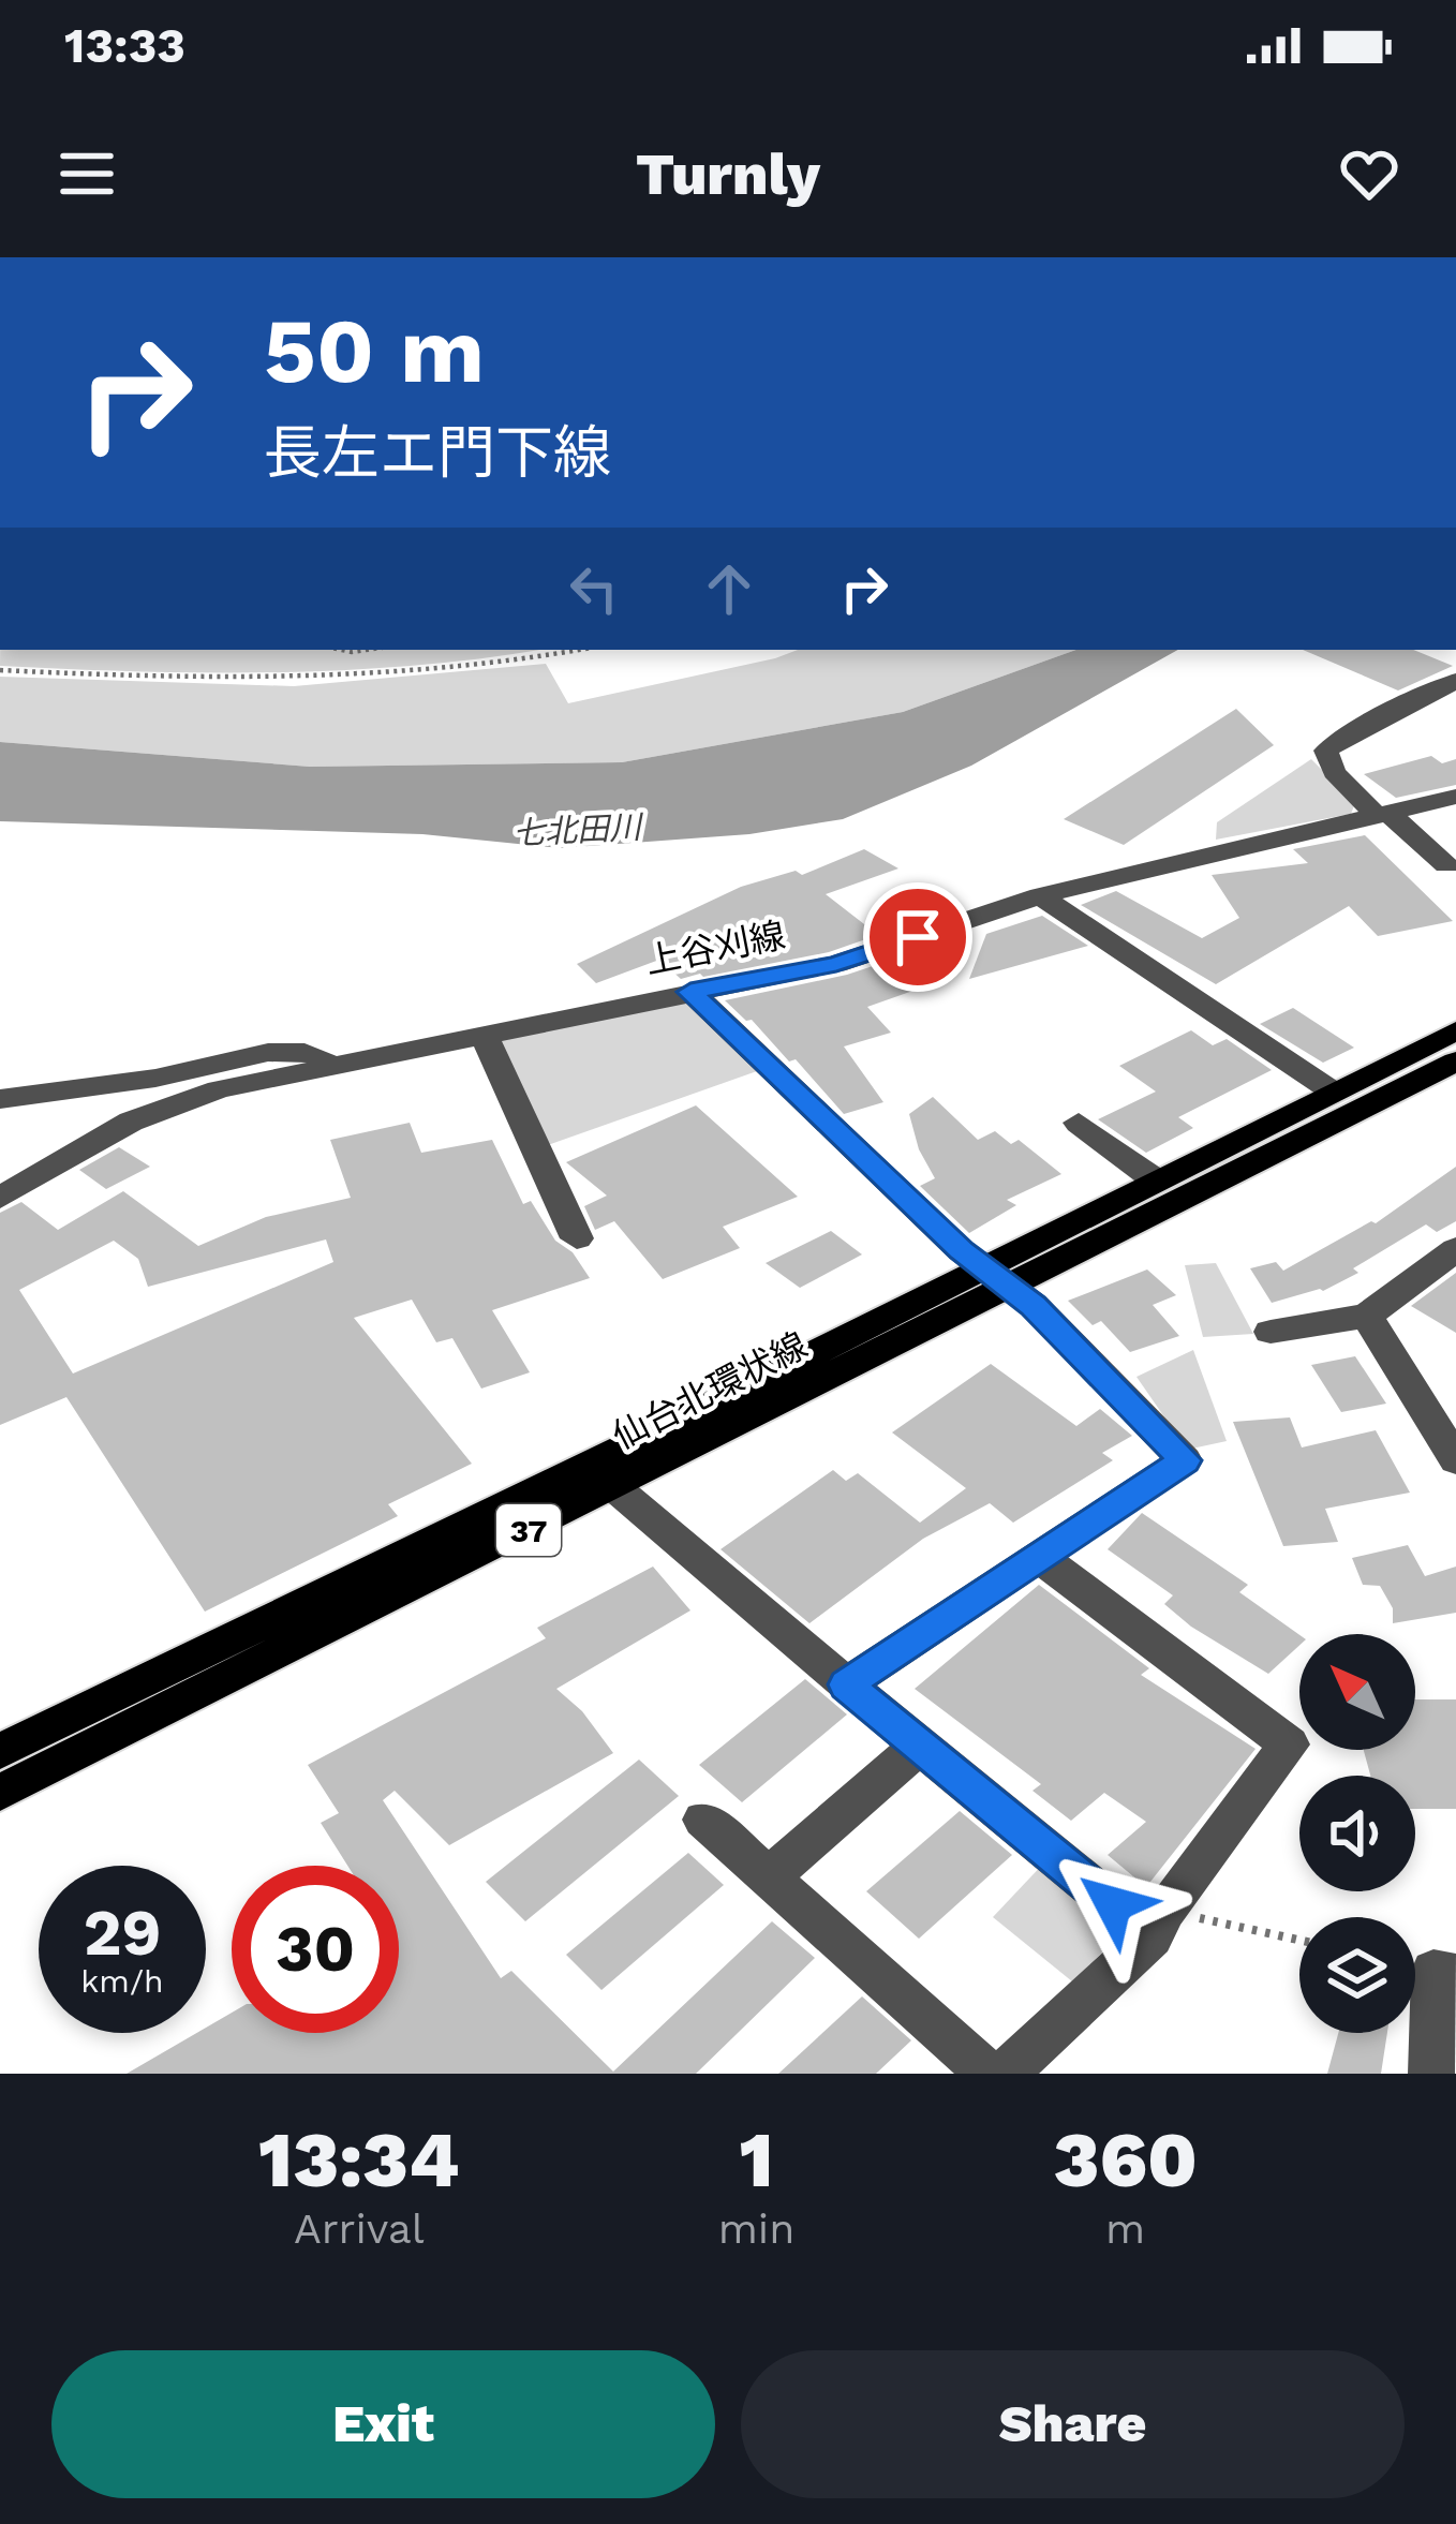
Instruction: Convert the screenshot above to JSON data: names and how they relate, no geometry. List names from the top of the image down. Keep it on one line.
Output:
{"streets":{"main road":["仙台北環状線","37"],"street":["上谷刈線"]},"water":["七北田川"],"north":"top left","page":{"status":"13:33","header":"Turnly","turn":["50 m","長左エ門下線"],"speed":"29 km/h","limit":"30","eta":["13:34","Arrival","1","min","360","m"],"buttons":["Exit","Share"]}}
